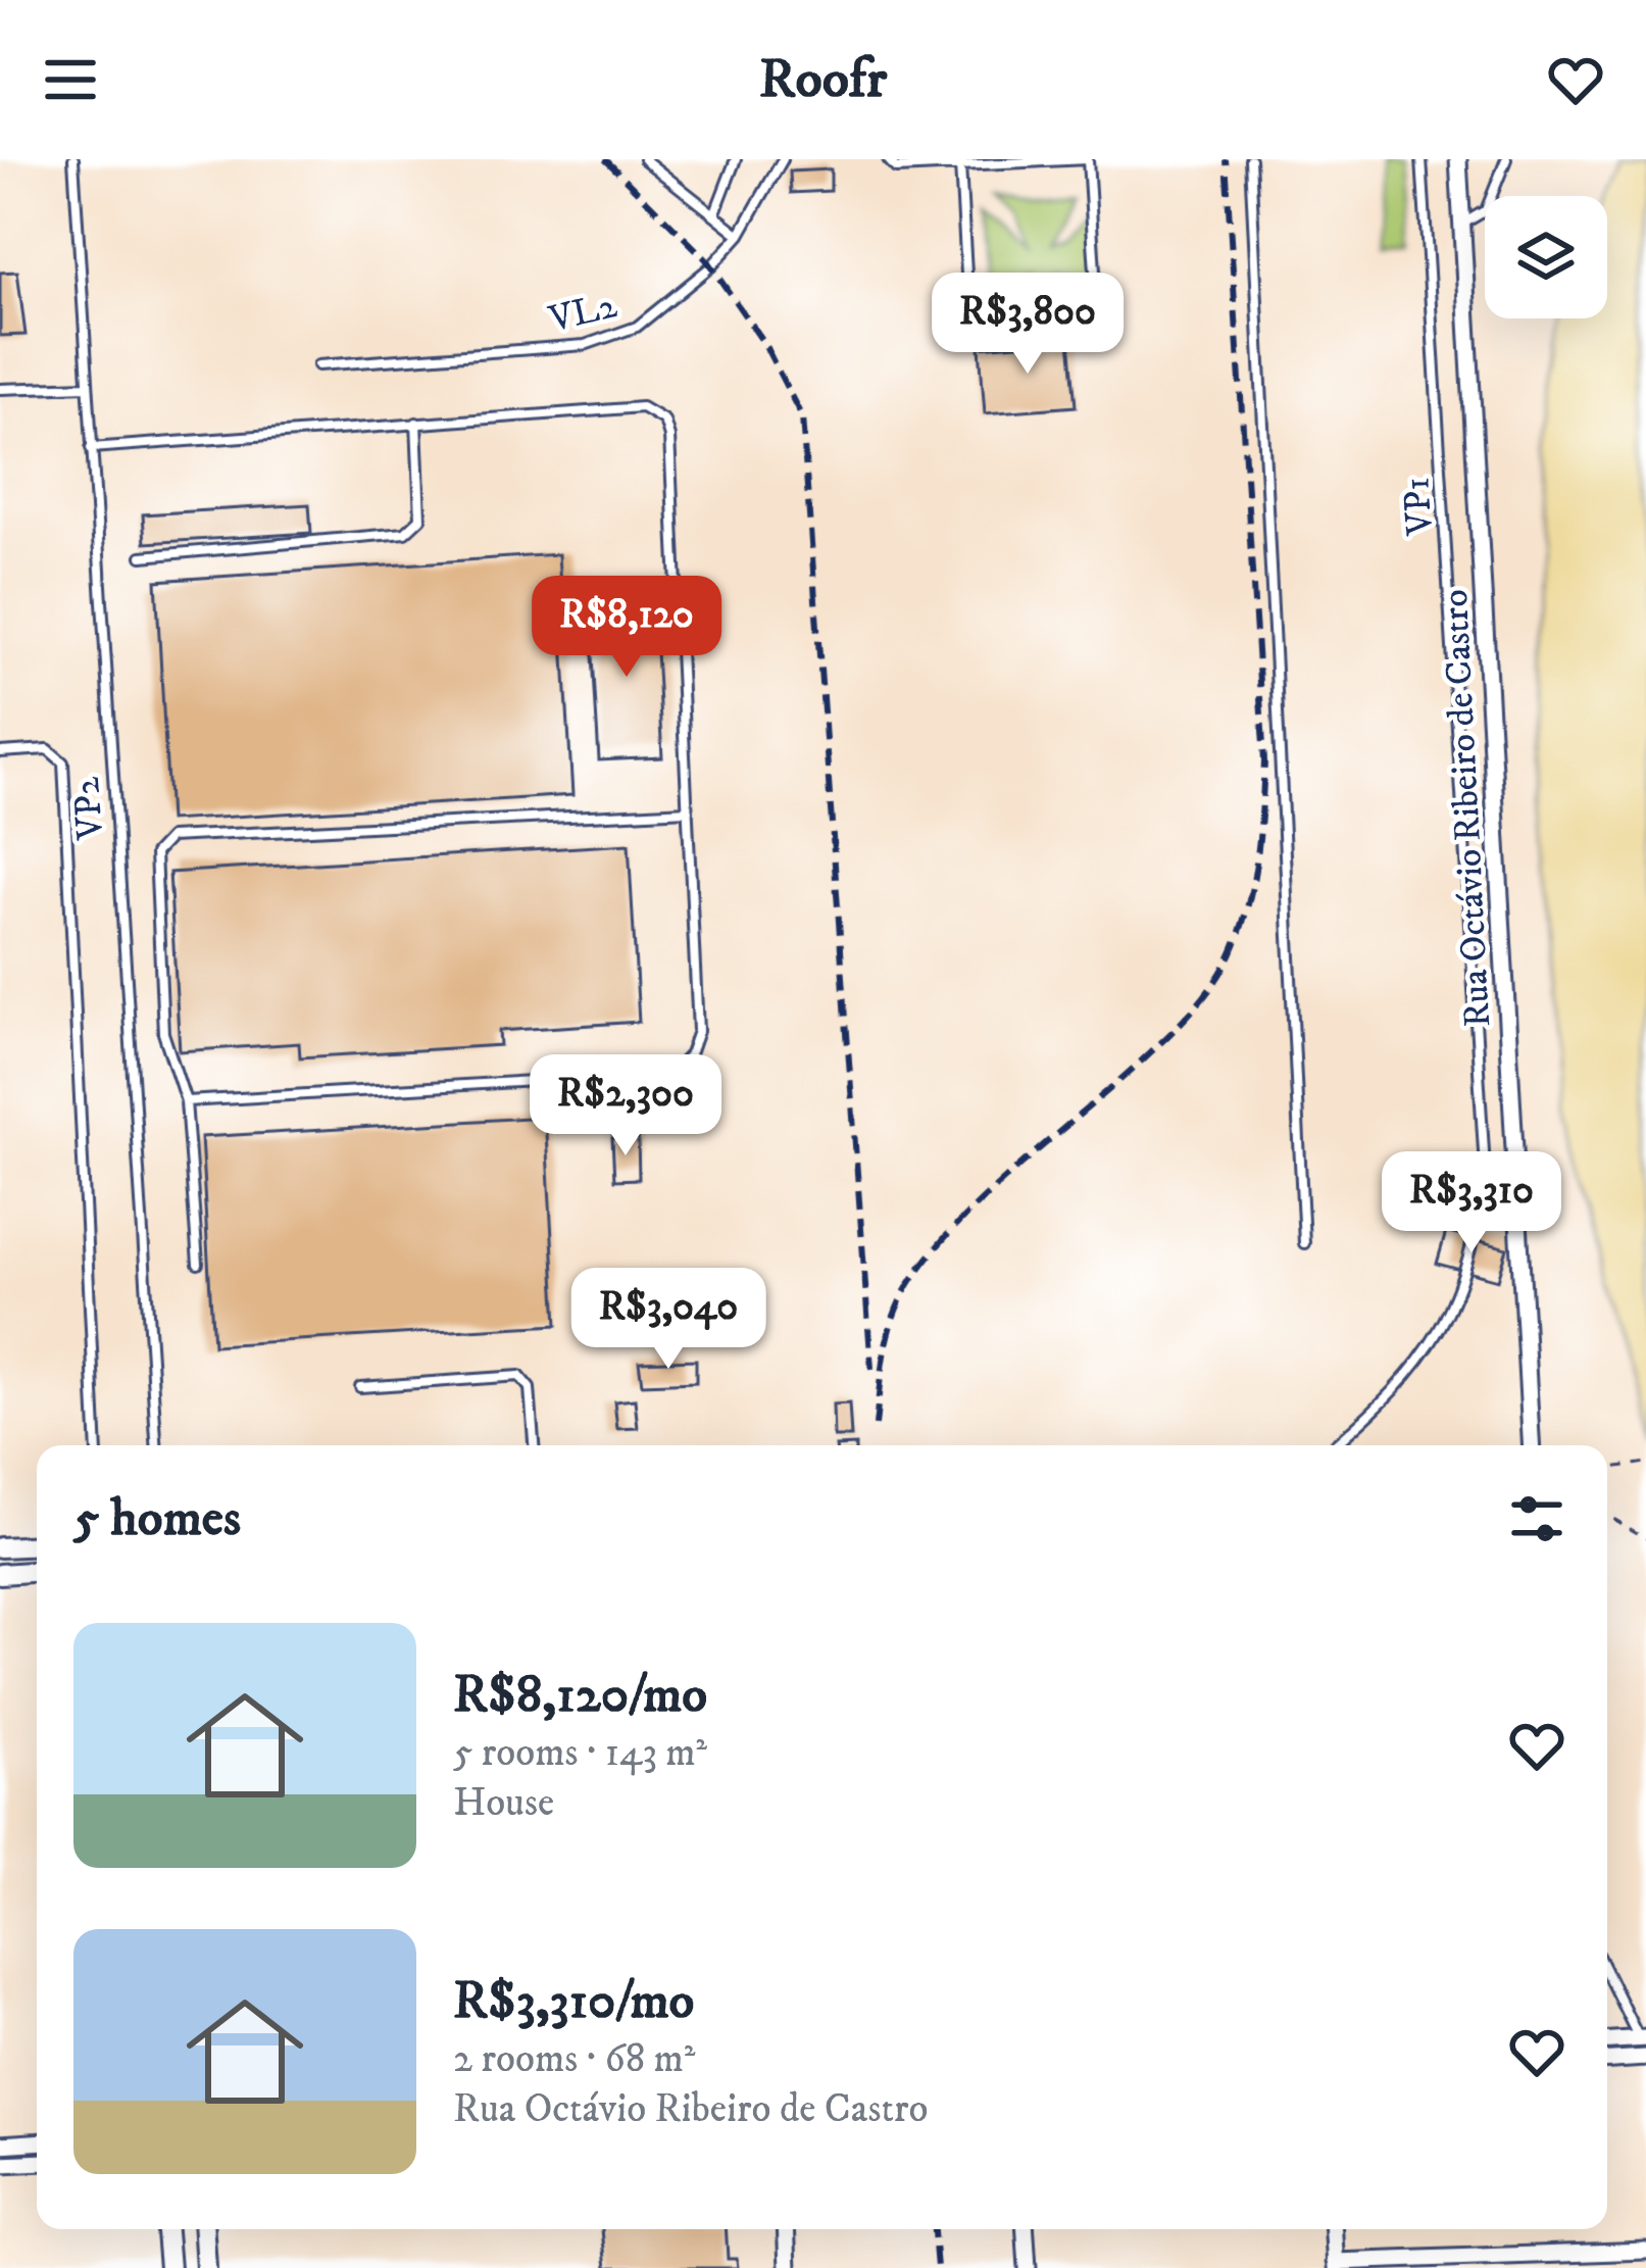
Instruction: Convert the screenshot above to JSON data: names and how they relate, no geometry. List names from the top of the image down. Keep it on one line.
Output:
{"streets":{"street":["Rua Octávio Ribeiro de Castro"],"lane":["VL2","VP1","VP2"]},"page":{"header":"Roofr","price":["R$3,800","R$8,120","R$2,300","R$3,310","R$3,040"],"heading":"5 homes","list":[{"name":"R$8,120/mo","note":"5 rooms · 143 m² · House"},{"name":"R$3,310/mo","note":"2 rooms · 68 m² · Rua Octávio Ribeiro de Castro"}]}}
